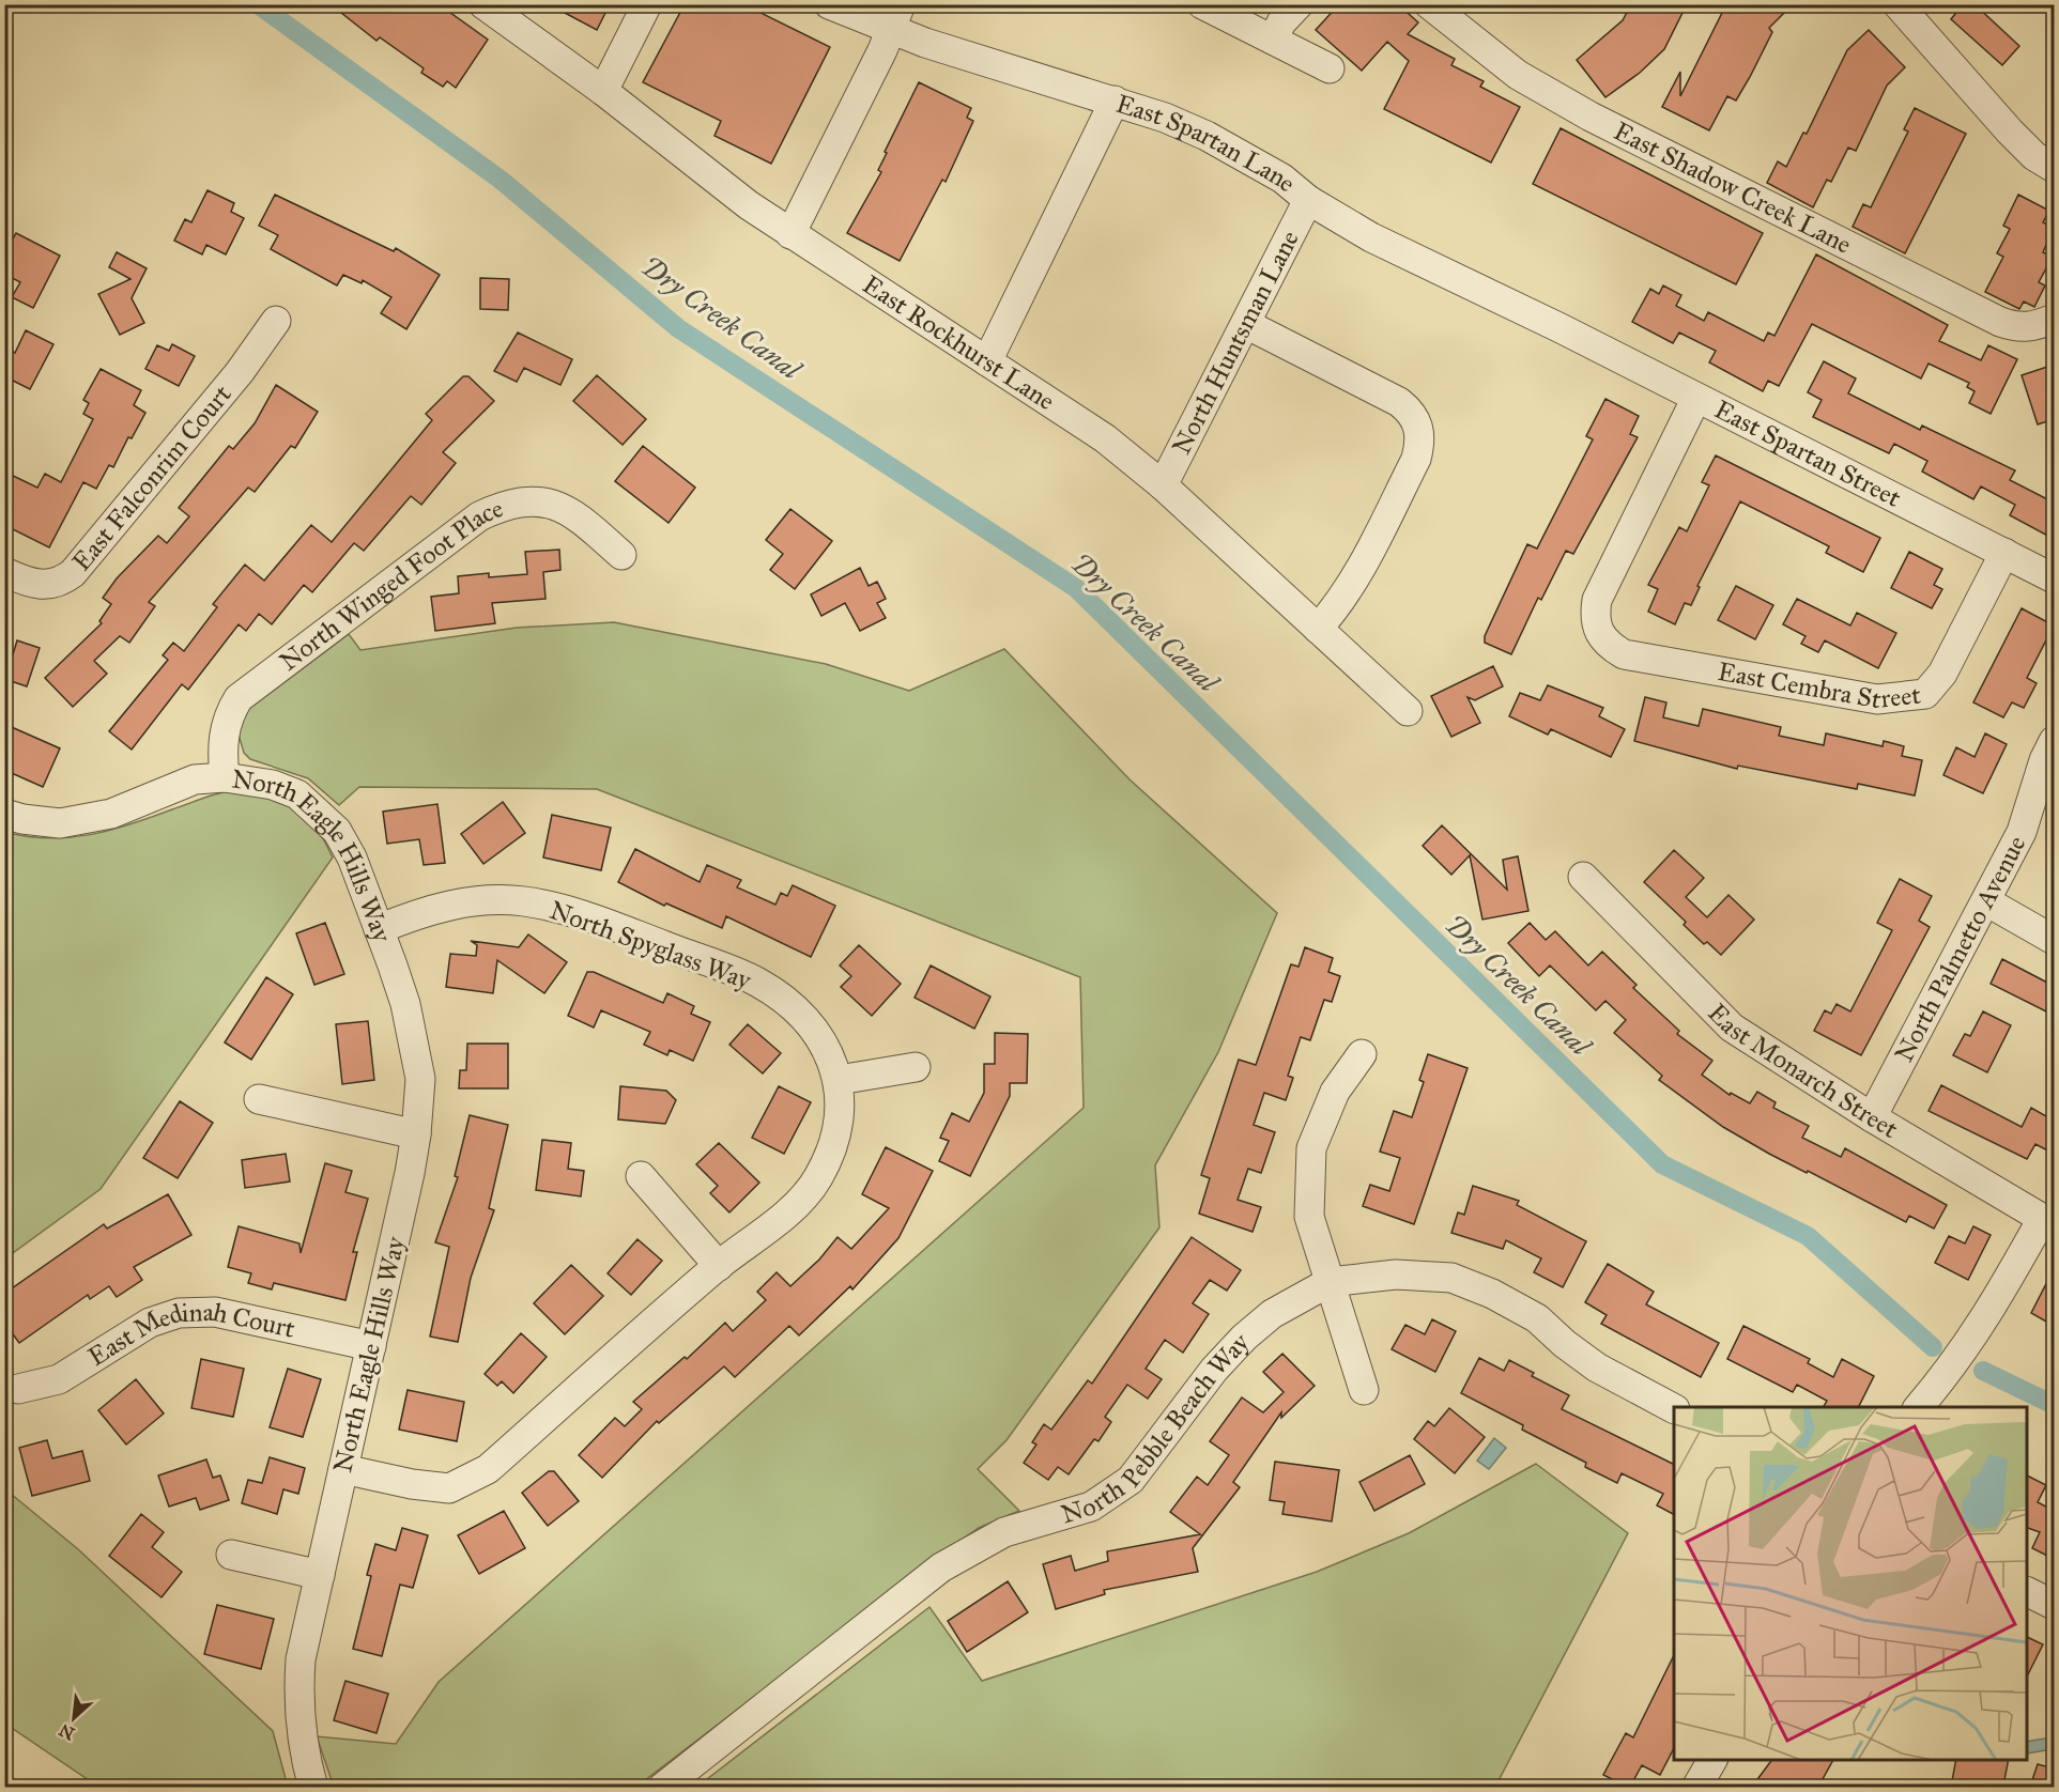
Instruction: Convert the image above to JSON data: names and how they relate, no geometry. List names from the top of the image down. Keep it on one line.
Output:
{"streets":{"street":["East Spartan Lane","East Shadow Creek Lane","East Rockhurst Lane","North Huntsman Lane","East Spartan Street","East Falconrim Court","North Winged Foot Place","East Cembra Street","North Eagle Hills Way","North Spyglass Way","North Palmetto Avenue","East Monarch Street","East Medinah Court","North Pebble Beach Way"]},"crossings":[["East Spartan Lane","North Huntsman Lane"],["East Spartan Lane","East Spartan Street"],["East Rockhurst Lane","North Huntsman Lane"],["East Spartan Street","East Cembra Street"],["North Winged Foot Place","North Eagle Hills Way"],["North Eagle Hills Way","North Spyglass Way"],["North Eagle Hills Way","East Medinah Court"],["North Palmetto Avenue","East Monarch Street"]],"water":["Dry Creek Canal"],"north":"bottom left"}
